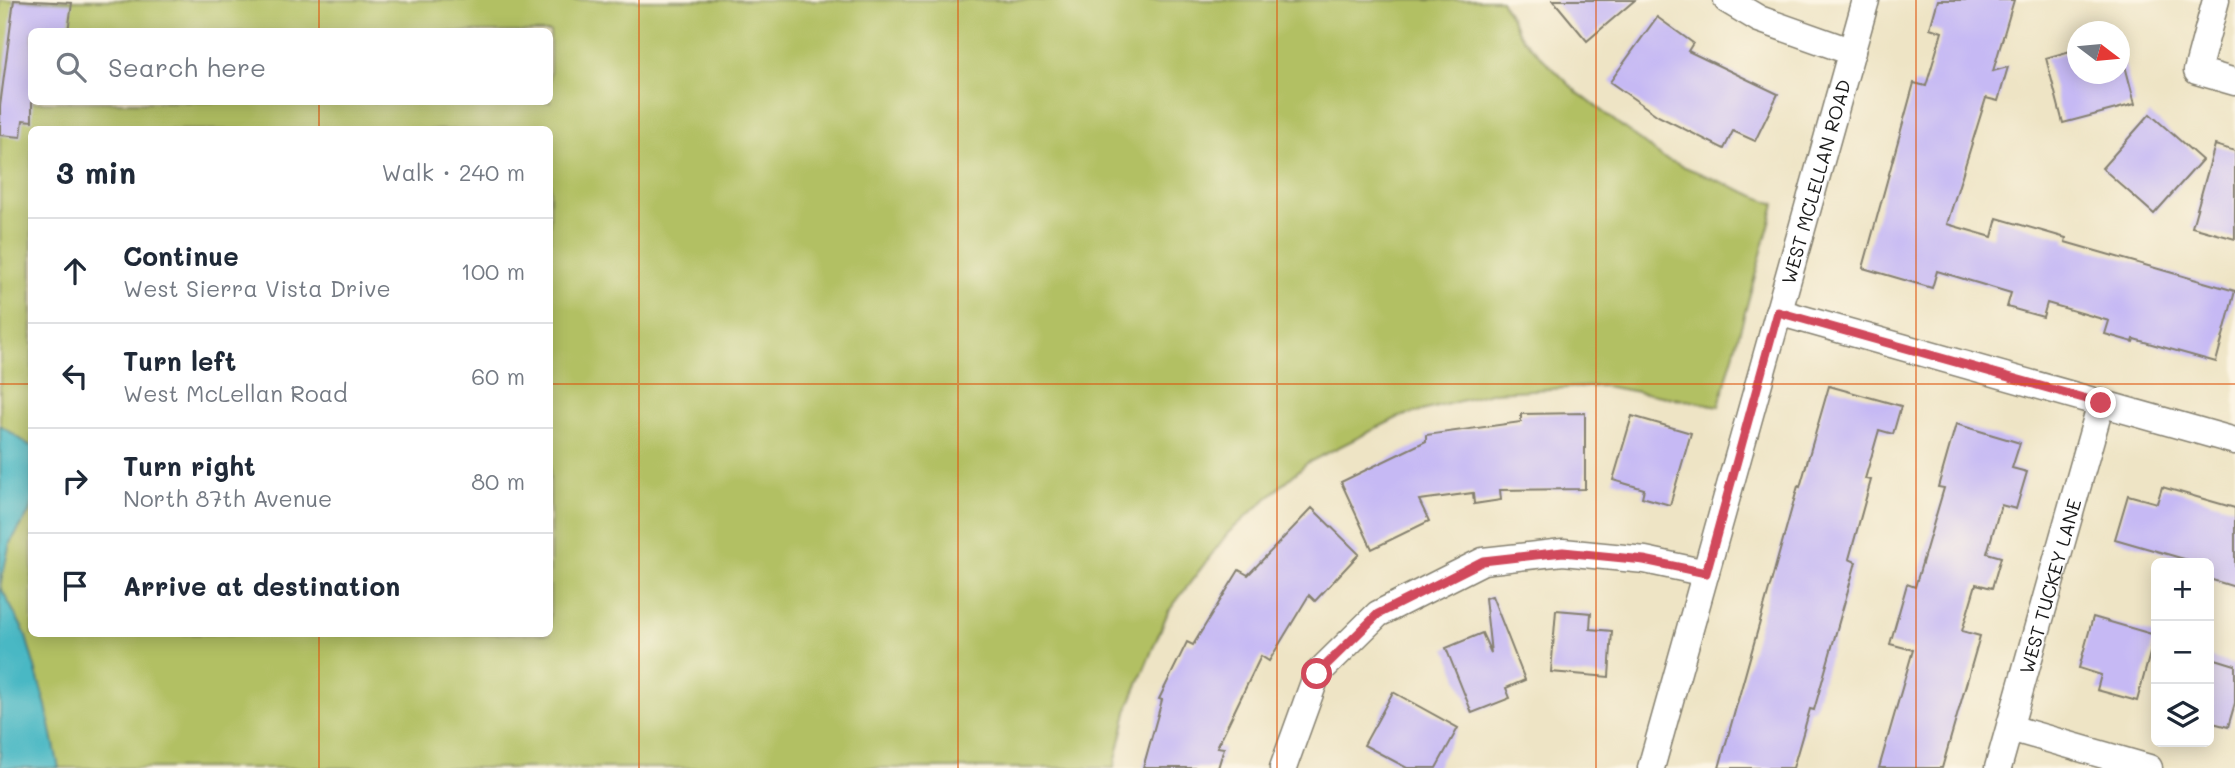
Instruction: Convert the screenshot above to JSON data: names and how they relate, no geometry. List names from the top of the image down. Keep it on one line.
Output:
{"streets":{"street":["WEST MCLELLAN ROAD","WEST TUCKEY LANE"]},"north":"right","page":{"search":"Search here","heading":["3 min","Walk · 240 m"],"list":[["Continue","West Sierra Vista Drive","100 m"],["Turn left","West McLellan Road","60 m"],["Turn right","North 87th Avenue","80 m"],"Arrive at destination"],"map_buttons":["+","−"]}}
